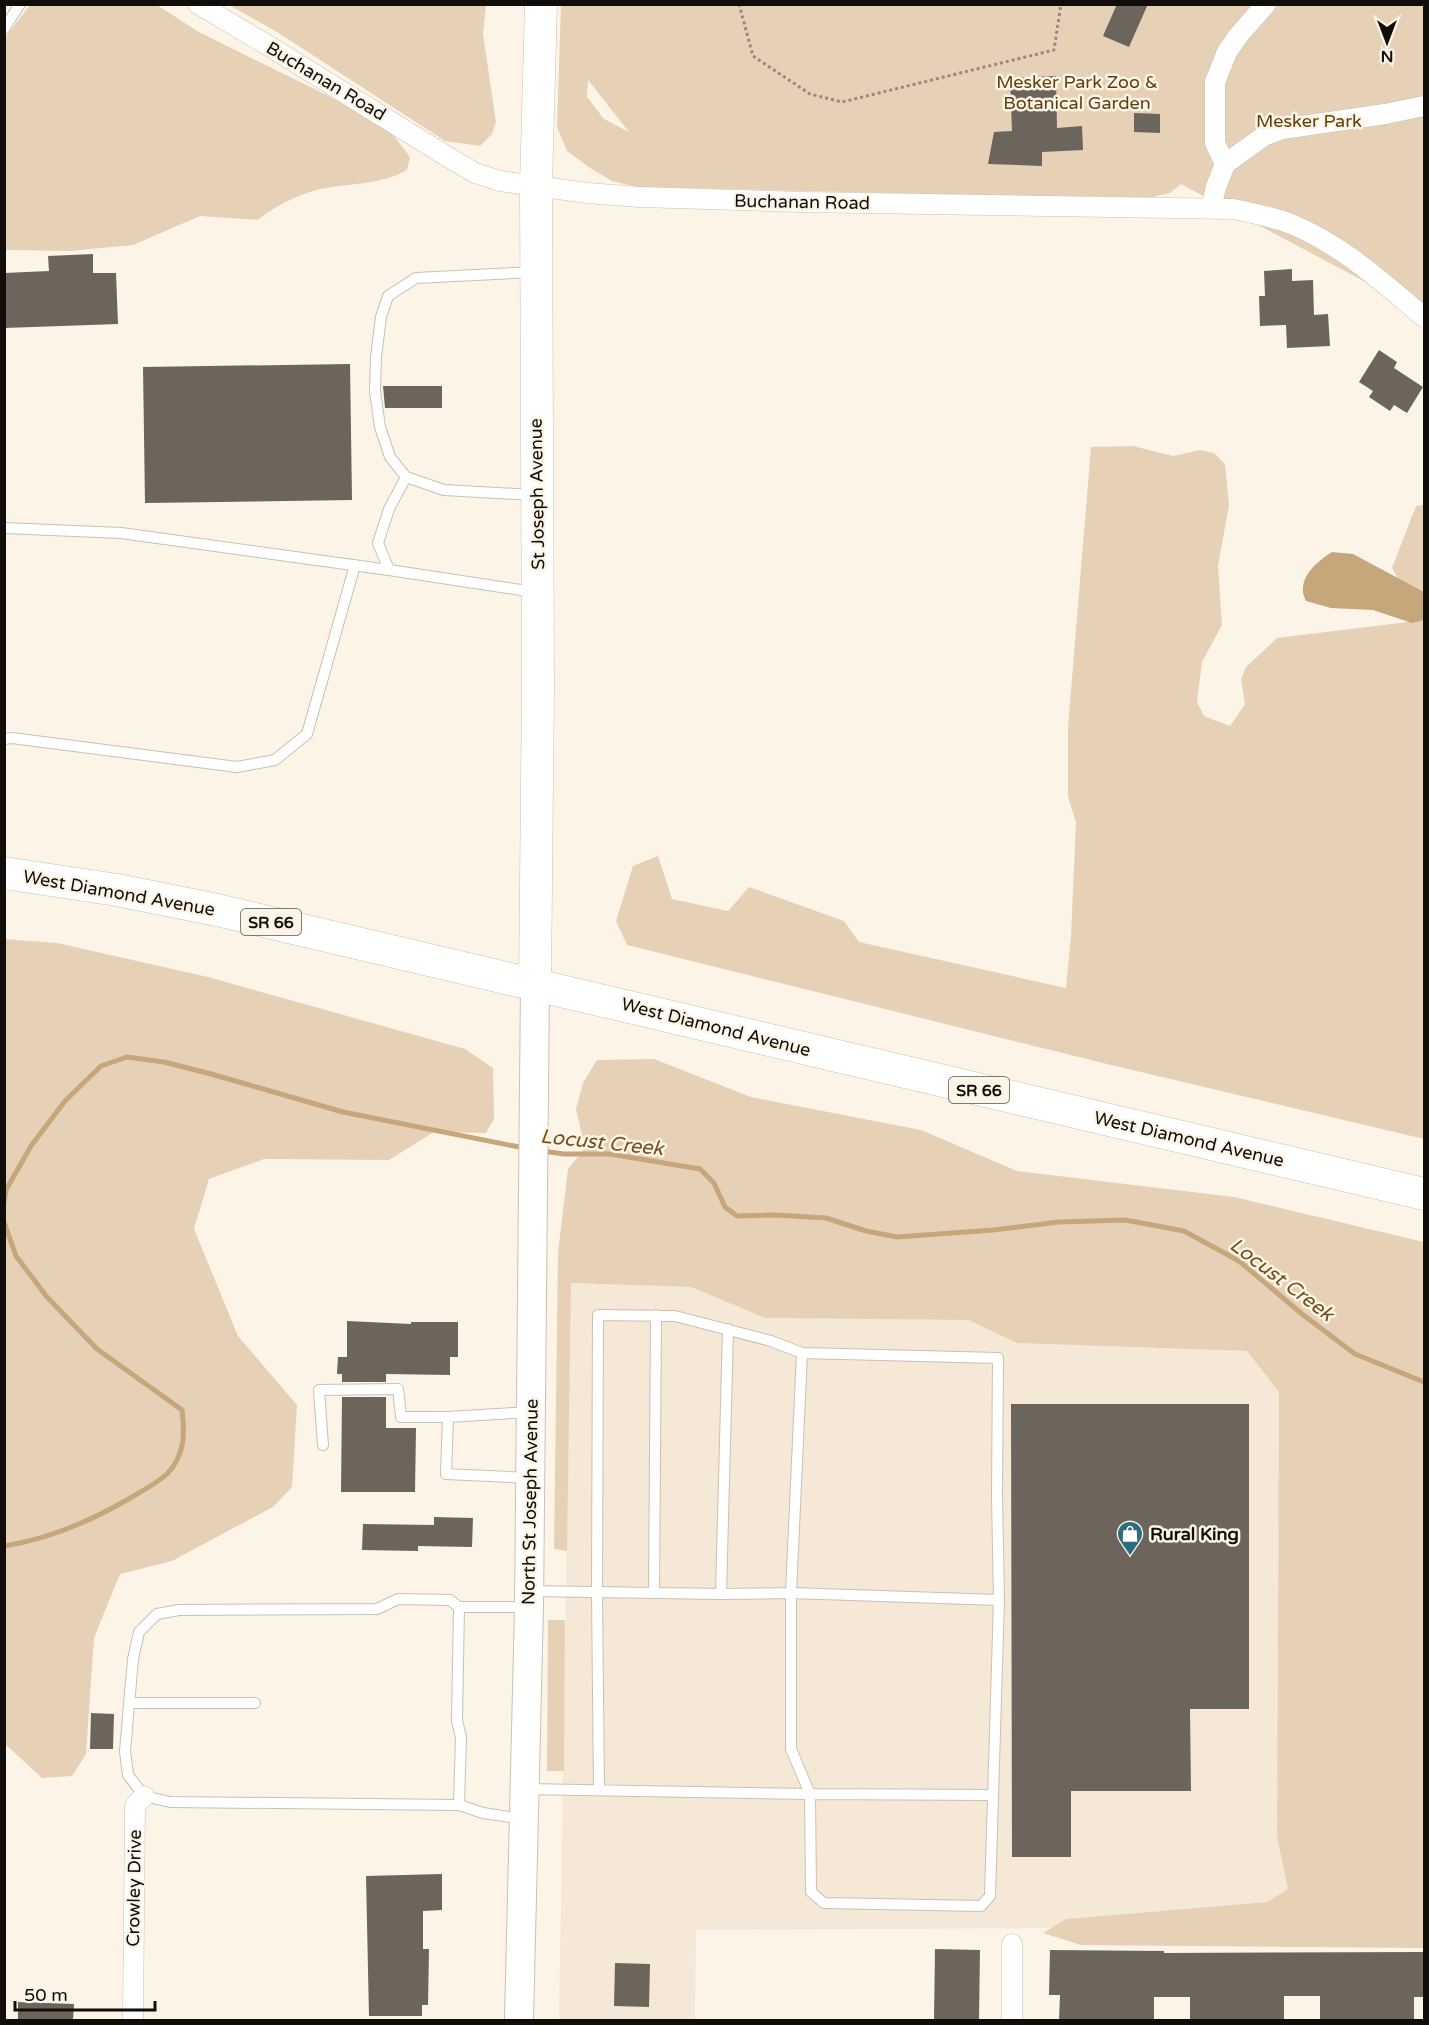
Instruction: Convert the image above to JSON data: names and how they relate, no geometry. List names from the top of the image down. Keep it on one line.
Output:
{"streets":{"main road":["St Joseph Avenue","West Diamond Avenue","SR 66","North St Joseph Avenue"],"street":["Buchanan Road","Crowley Drive"]},"crossings":[["Buchanan Road","St Joseph Avenue"],["St Joseph Avenue","West Diamond Avenue"],["St Joseph Avenue","North St Joseph Avenue"],["West Diamond Avenue","North St Joseph Avenue"]],"water":["Locust Creek"],"parks":["Mesker Park Zoo & Botanical Garden","Mesker Park"],"places":{"shop":["Rural King"]},"scale_bar":"50 m","north":"bottom"}
